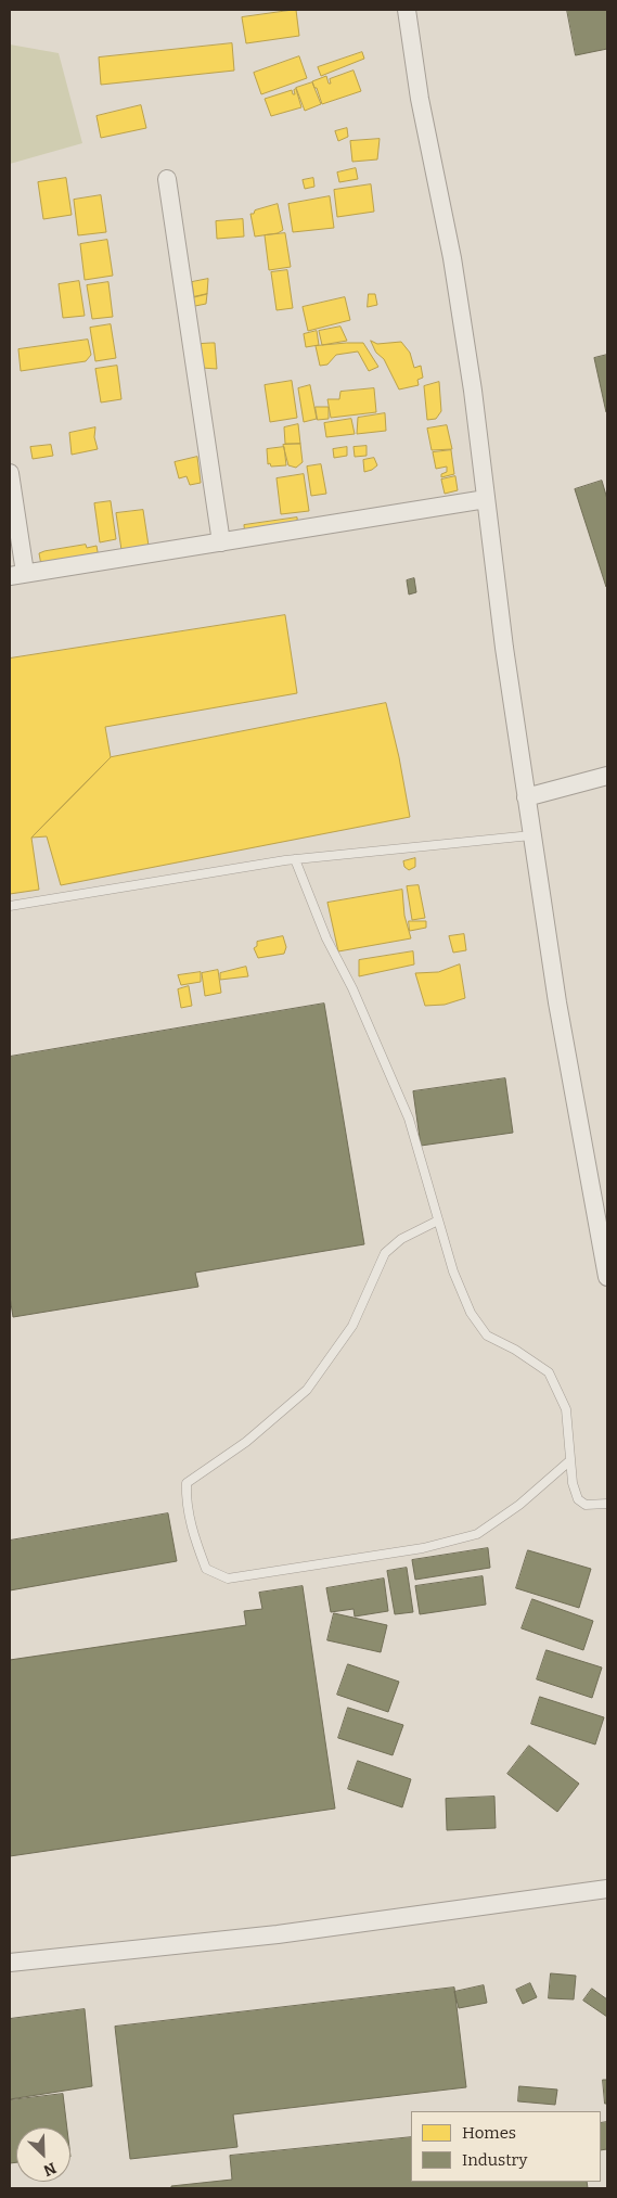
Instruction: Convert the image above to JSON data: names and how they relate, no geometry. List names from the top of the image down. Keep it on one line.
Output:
{"legend":["Homes","Industry"],"north":"bottom right"}
